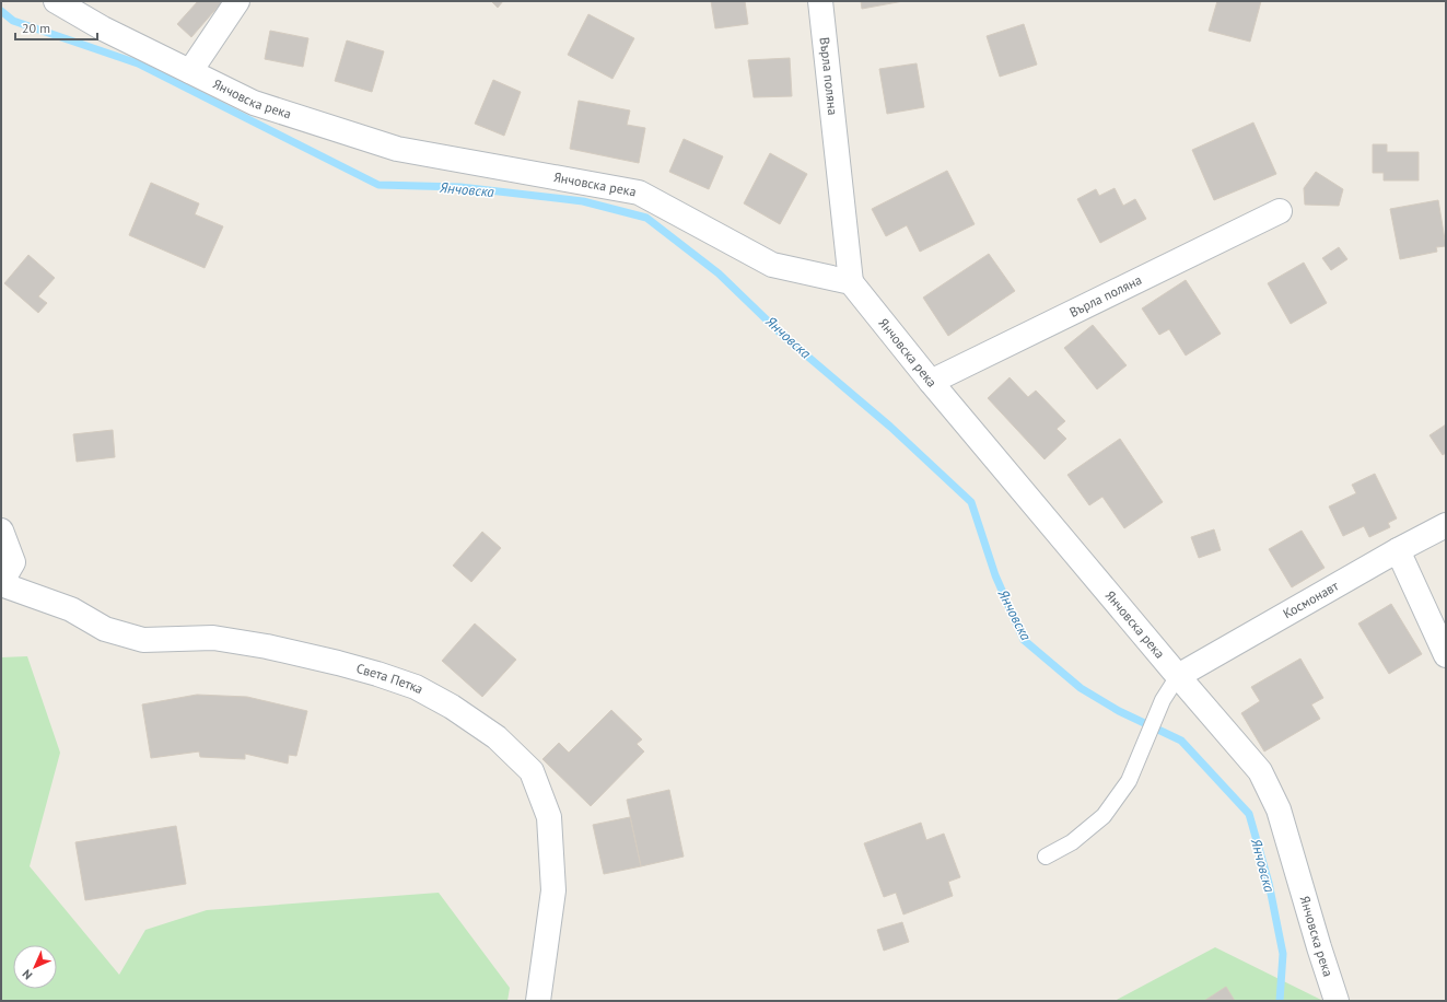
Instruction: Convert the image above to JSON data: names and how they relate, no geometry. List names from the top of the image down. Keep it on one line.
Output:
{"streets":{"street":["Върла поляна","Янчовска река","Космонавт","Света Петка"]},"crossings":[["Върла поляна","Янчовска река"],["Янчовска река","Космонавт"]],"water":["Янчовска"],"scale_bar":"20 m","north":"bottom left"}
